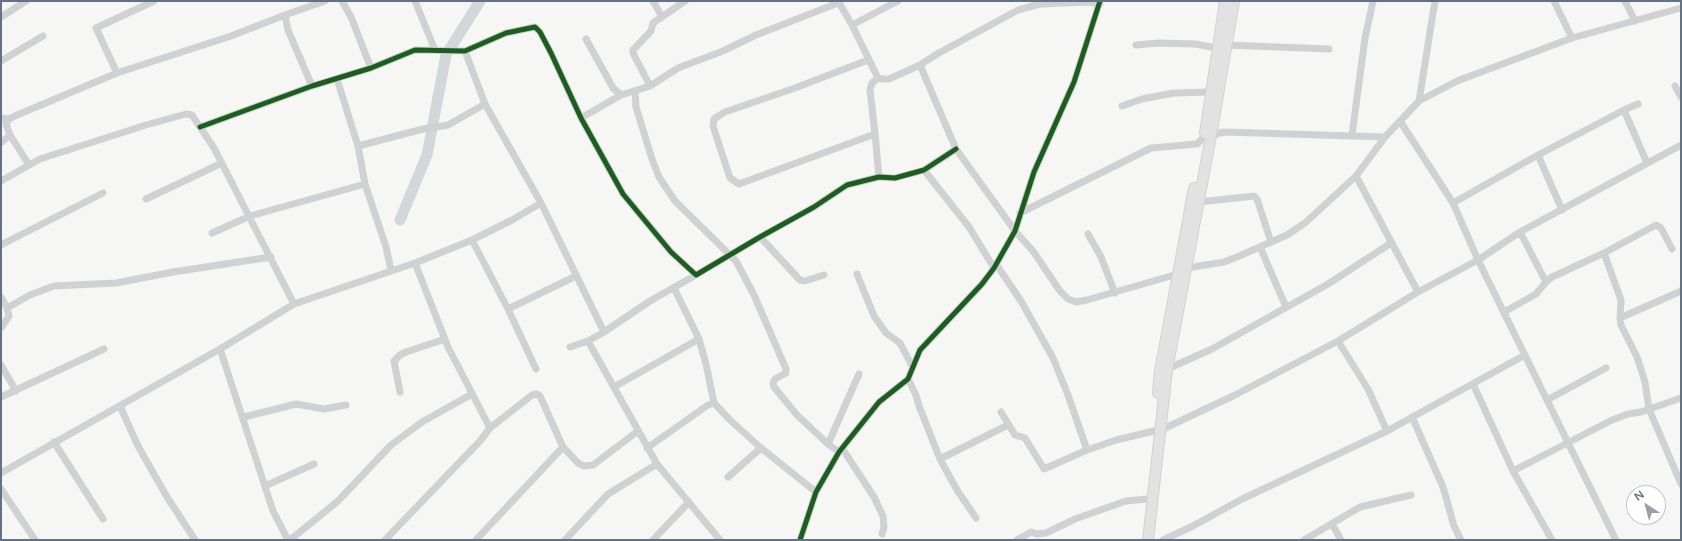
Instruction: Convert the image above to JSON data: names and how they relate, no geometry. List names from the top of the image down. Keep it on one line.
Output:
{"north":"top left"}
